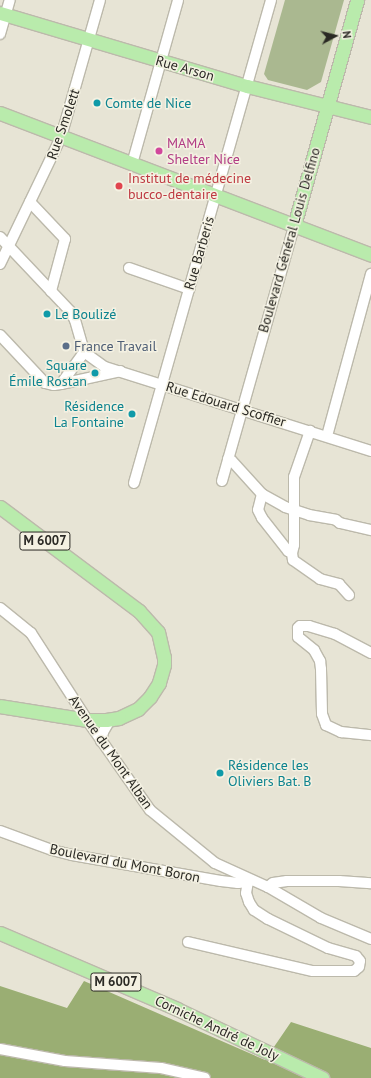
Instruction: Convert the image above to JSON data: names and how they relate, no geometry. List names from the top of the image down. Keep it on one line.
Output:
{"streets":{"main road":["Rue Arson","Boulevard Général Louis Delfino","M 6007","Corniche André de Joly"],"street":["Rue Smolett","Rue Barberis","Rue Edouard Scoffier","Avenue du Mont Alban","Boulevard du Mont Boron"]},"crossings":[["Rue Arson","Rue Smolett"],["Rue Arson","Boulevard Général Louis Delfino"],["Rue Arson","Rue Barberis"],["Boulevard Général Louis Delfino","Rue Edouard Scoffier"],["Rue Barberis","Rue Edouard Scoffier"],["M 6007","Avenue du Mont Alban"],["Avenue du Mont Alban","Boulevard du Mont Boron"]],"places":["Comte de Nice","MAMA Shelter Nice","Institut de médecine bucco-dentaire","Le Boulizé","France Travail","Square Émile Rostan","Résidence La Fontaine","Résidence les Oliviers Bat. B"],"north":"right"}
